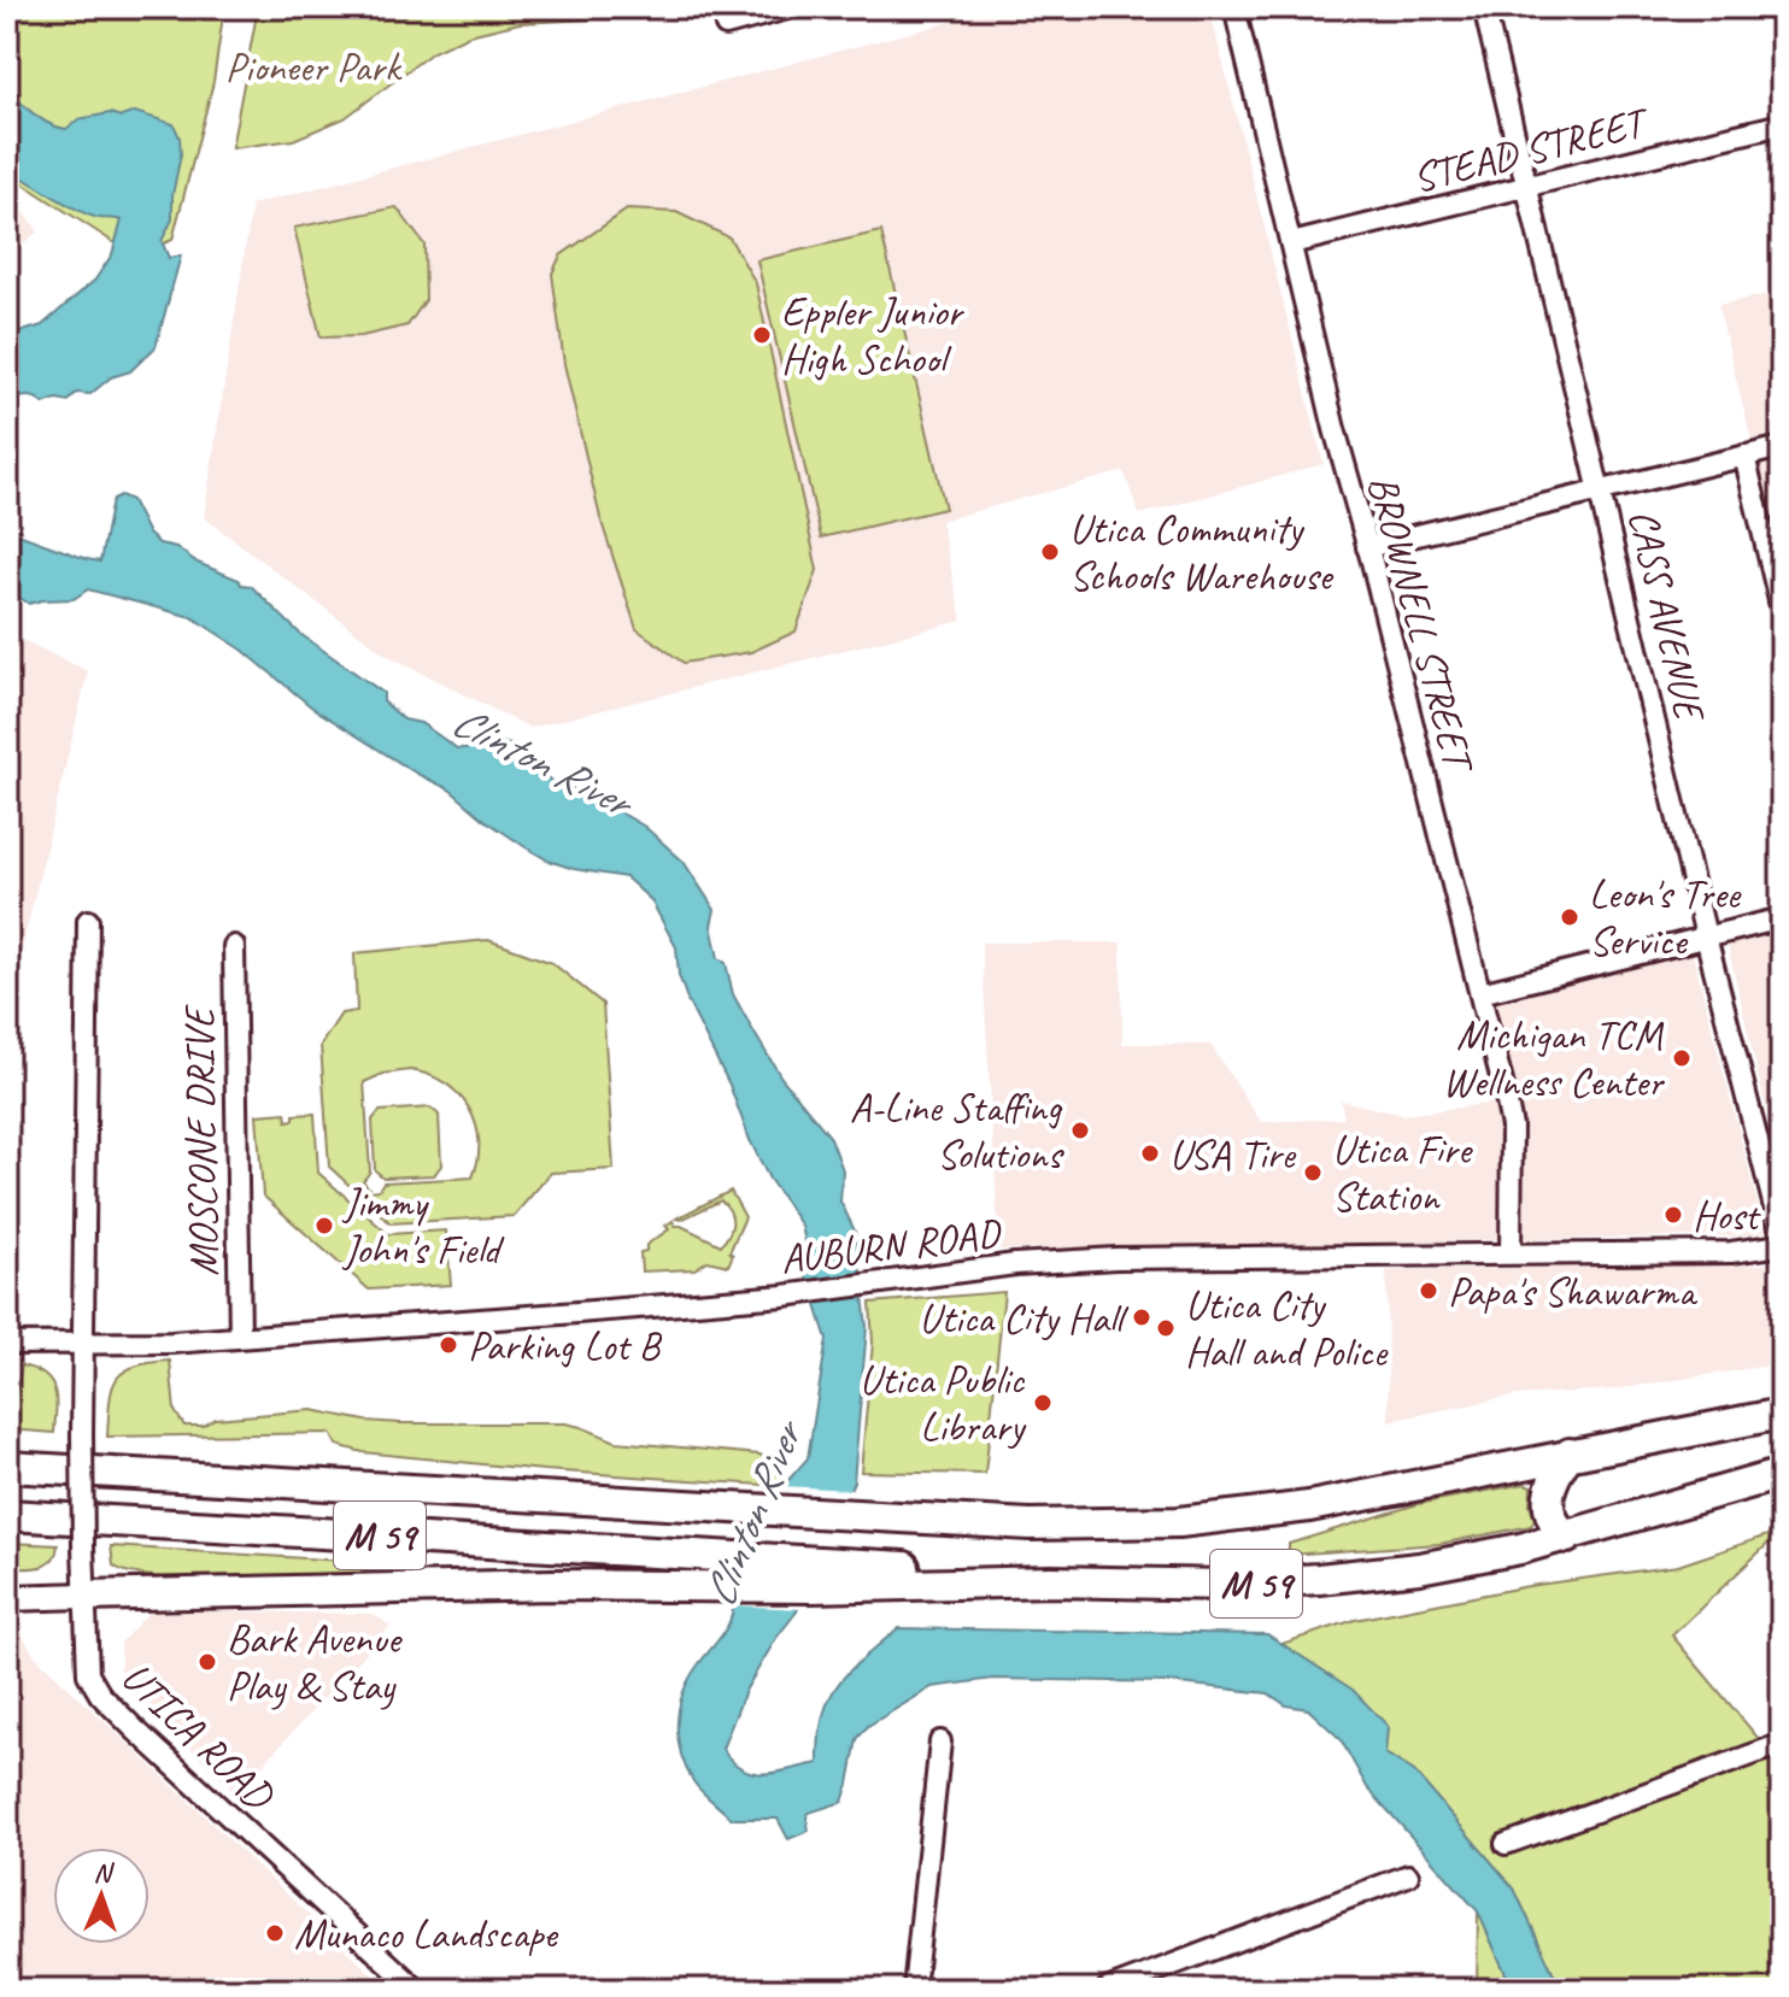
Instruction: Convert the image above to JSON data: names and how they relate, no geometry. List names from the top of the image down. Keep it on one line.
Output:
{"streets":{"highway":["M 59"],"street":["STEAD STREET","CASS AVENUE","BROWNELL STREET","MOSCONE DRIVE","AUBURN ROAD","UTICA ROAD"]},"crossings":[["STEAD STREET","CASS AVENUE"],["STEAD STREET","BROWNELL STREET"],["BROWNELL STREET","AUBURN ROAD"],["MOSCONE DRIVE","AUBURN ROAD"],["AUBURN ROAD","UTICA ROAD"]],"water":["Clinton River"],"parks":["Pioneer Park"],"places":["Eppler Junior High School","Utica Community Schools Warehouse","Leon's Tree Service","Michigan TCM Wellness Center","A-Line Staffing Solutions","USA Tire","Utica Fire Station","Host","Jimmy John's Field","Papa's Shawarma","Utica City Hall","Utica City Hall and Police","Parking Lot B","Utica Public Library","Bark Avenue Play & Stay","Munaco Landscape"],"north":"top"}
